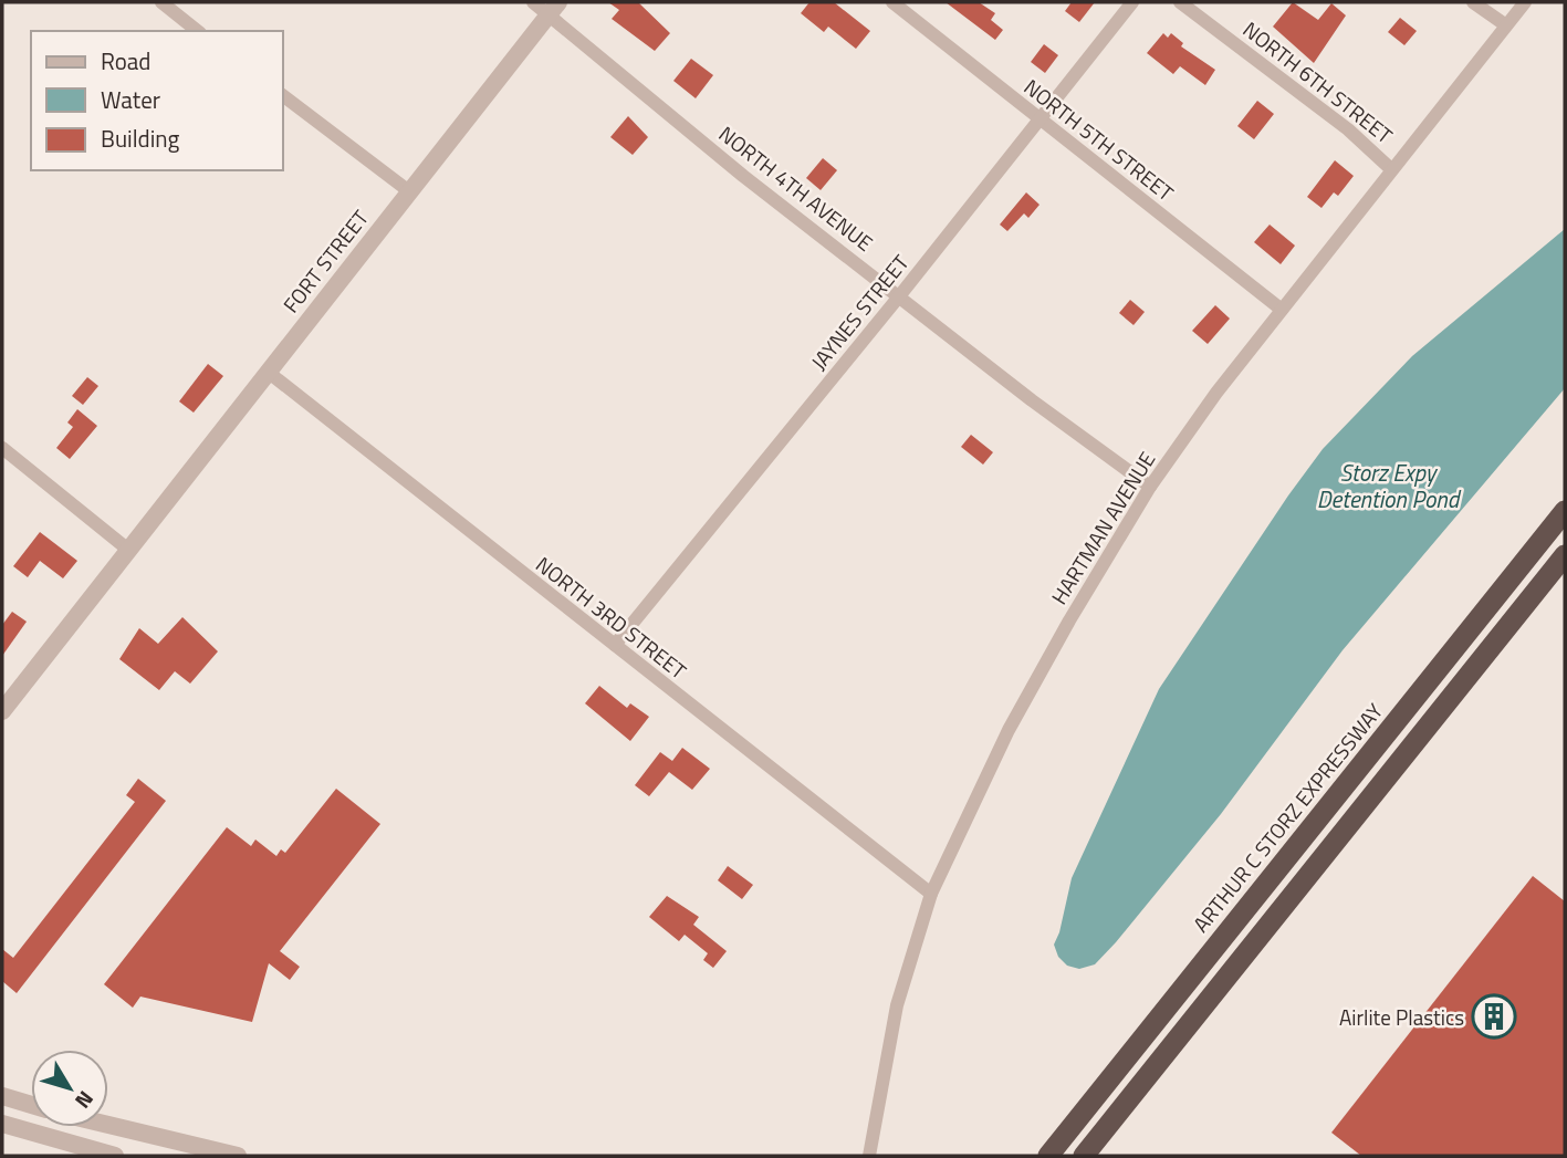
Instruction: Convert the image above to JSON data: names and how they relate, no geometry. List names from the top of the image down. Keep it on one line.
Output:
{"streets":{"highway":["ARTHUR C STORZ EXPRESSWAY"],"street":["NORTH 6TH STREET","NORTH 5TH STREET","NORTH 4TH AVENUE","FORT STREET","JAYNES STREET","HARTMAN AVENUE","NORTH 3RD STREET"]},"crossings":[["NORTH 6TH STREET","HARTMAN AVENUE"],["NORTH 5TH STREET","JAYNES STREET"],["NORTH 5TH STREET","HARTMAN AVENUE"],["NORTH 4TH AVENUE","FORT STREET"],["NORTH 4TH AVENUE","JAYNES STREET"],["NORTH 4TH AVENUE","HARTMAN AVENUE"],["FORT STREET","NORTH 3RD STREET"],["JAYNES STREET","NORTH 3RD STREET"],["HARTMAN AVENUE","NORTH 3RD STREET"]],"water":["Storz Expy Detention Pond"],"places":{"building":["Airlite Plastics"]},"legend":["Road","Water","Building"],"north":"bottom right"}
